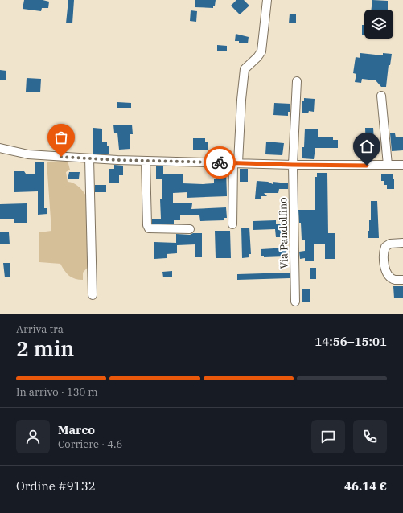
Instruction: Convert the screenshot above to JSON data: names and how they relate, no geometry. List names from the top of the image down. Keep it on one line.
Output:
{"streets":{"street":["Via Pandolfino"]},"page":{"heading":["2 min","Arriva tra","14:56–15:01"],"panel":["Marco","Corriere · 4.6","Ordine #9132","46.14 €"],"bar":"In arrivo · 130 m"}}
